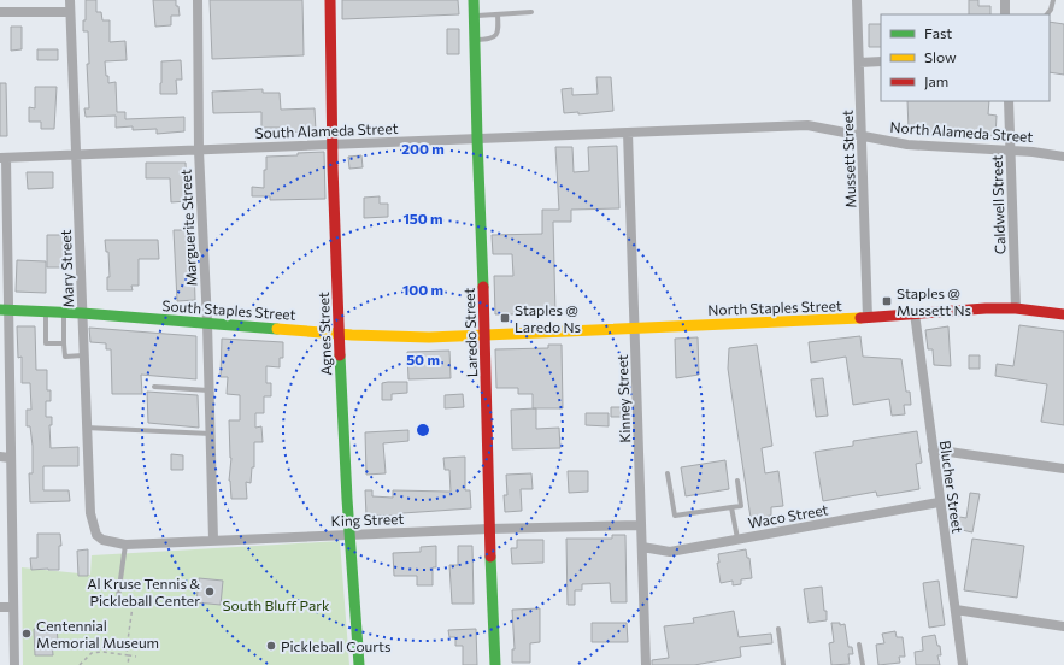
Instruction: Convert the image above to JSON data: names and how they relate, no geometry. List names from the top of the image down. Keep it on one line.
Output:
{"streets":{"main road":["North Staples Street","South Staples Street","Laredo Street","Agnes Street"],"street":["South Alameda Street","North Alameda Street","Mussett Street","Caldwell Street","Marguerite Street","Mary Street","Kinney Street","Blucher Street","Waco Street","King Street"]},"crossings":[["South Alameda Street","North Alameda Street"],["South Alameda Street","Marguerite Street"],["South Alameda Street","Mary Street"],["South Alameda Street","Laredo Street"],["South Alameda Street","Agnes Street"],["South Alameda Street","Kinney Street"],["North Alameda Street","Mussett Street"],["North Alameda Street","Caldwell Street"],["Mussett Street","North Staples Street"],["Caldwell Street","North Staples Street"],["Marguerite Street","South Staples Street"],["Marguerite Street","King Street"],["Mary Street","South Staples Street"],["Mary Street","King Street"],["North Staples Street","South Staples Street"],["North Staples Street","Laredo Street"],["North Staples Street","Kinney Street"],["North Staples Street","Blucher Street"],["South Staples Street","Laredo Street"],["South Staples Street","Agnes Street"],["Laredo Street","King Street"],["Agnes Street","King Street"],["Kinney Street","Waco Street"],["Kinney Street","King Street"],["Blucher Street","Waco Street"]],"parks":["South Bluff Park"],"places":{"transit":["Staples @ Mussett Ns","Staples @ Laredo Ns"],"other":["Al Kruse Tennis & Pickleball Center","Centennial Memorial Museum","Pickleball Courts"]},"legend":["Fast","Slow","Jam"],"rings":["200 m","150 m","100 m","50 m"]}
